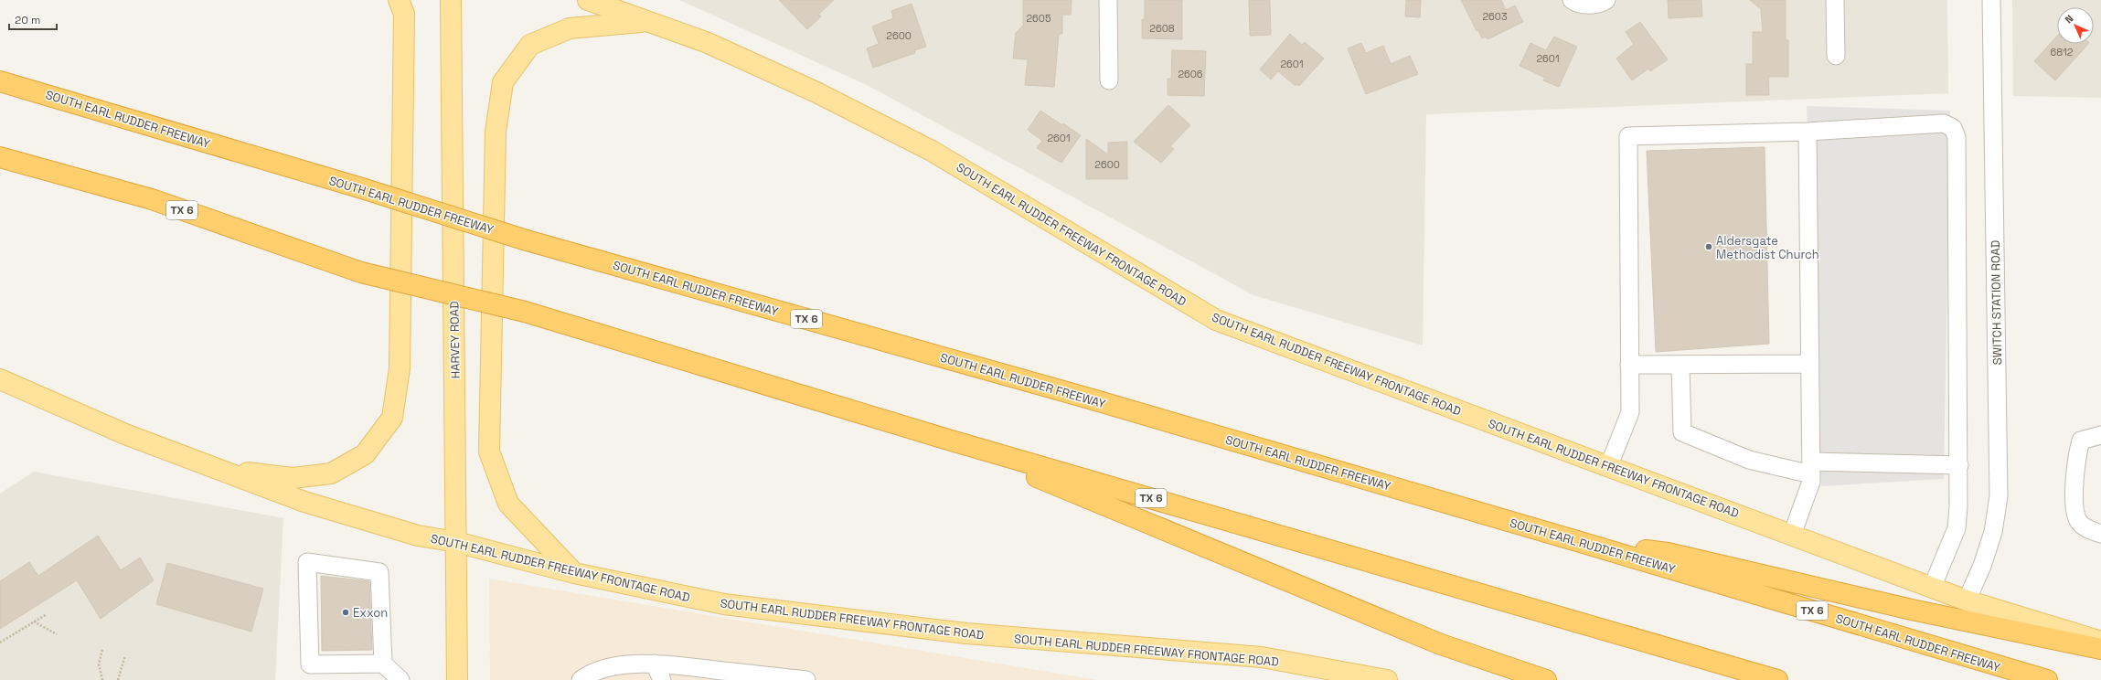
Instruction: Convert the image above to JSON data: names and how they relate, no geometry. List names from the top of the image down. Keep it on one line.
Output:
{"streets":{"highway":["SOUTH EARL RUDDER FREEWAY","TX 6"],"main road":["SOUTH EARL RUDDER FREEWAY FRONTAGE ROAD","HARVEY ROAD"],"street":["SWITCH STATION ROAD"]},"crossings":[["SOUTH EARL RUDDER FREEWAY FRONTAGE ROAD","SWITCH STATION ROAD"],["SOUTH EARL RUDDER FREEWAY FRONTAGE ROAD","HARVEY ROAD"]],"places":["Aldersgate Methodist Church","Exxon"],"house_numbers":["2603","2605","2608","2600","6812","2601","2601","2606","2601","2600"],"scale_bar":"20 m","north":"top left"}
